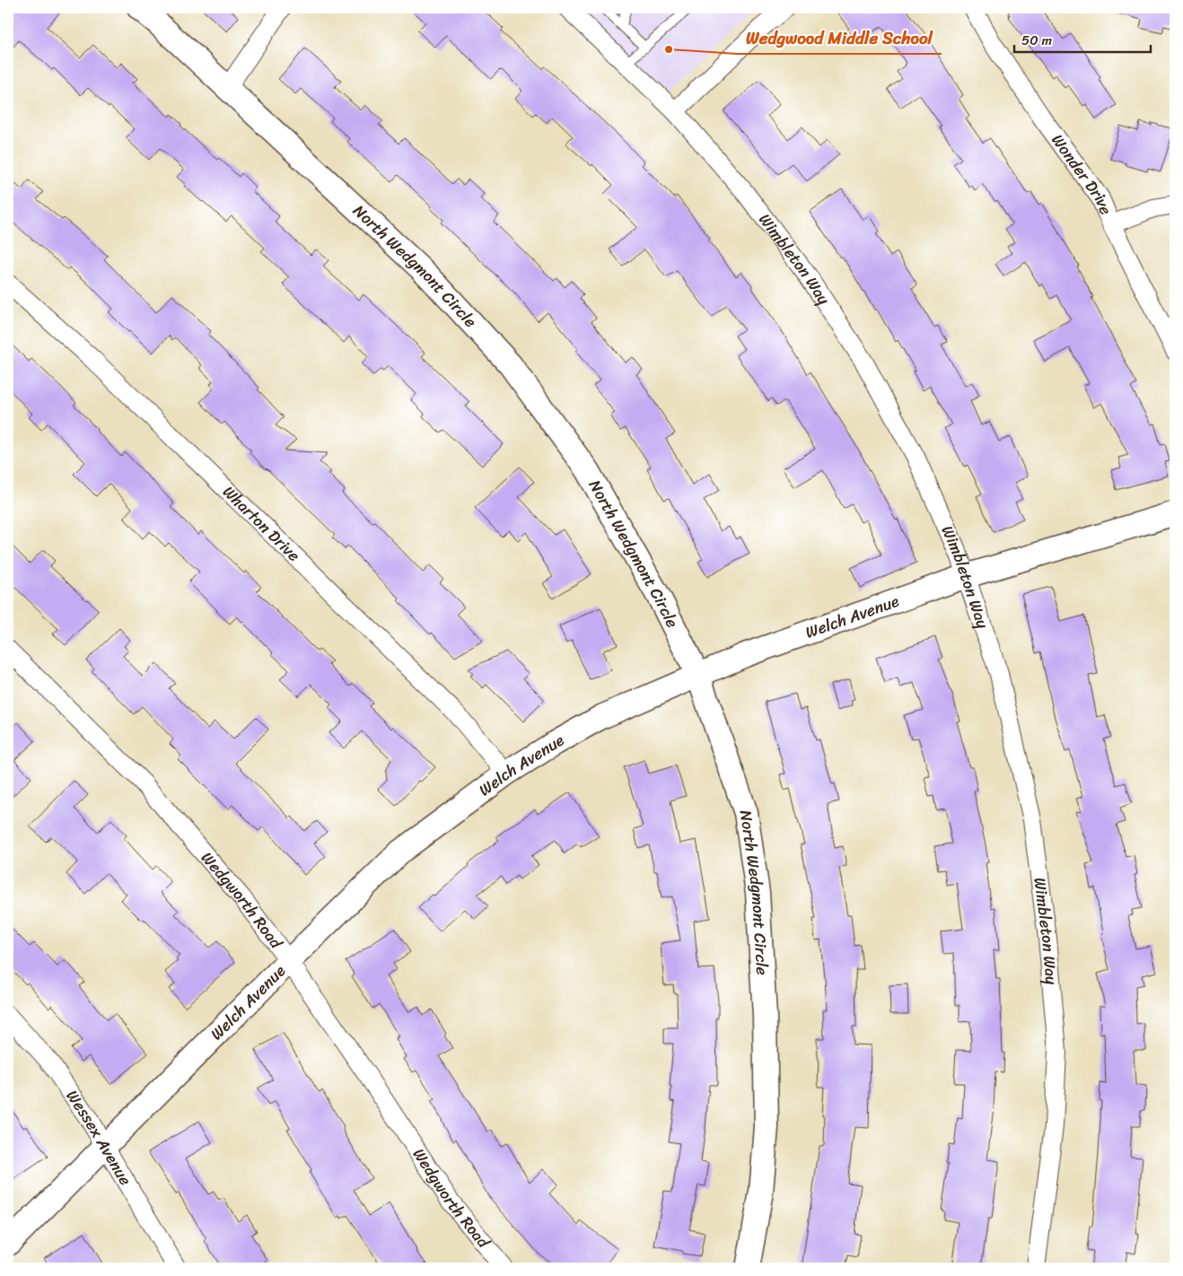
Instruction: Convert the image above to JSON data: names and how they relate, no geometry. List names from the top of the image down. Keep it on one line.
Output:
{"streets":{"street":["Wonder Drive","Wimbleton Way","North Wedgmont Circle","Wharton Drive","Welch Avenue","Wedgworth Road","Wessex Avenue"]},"crossings":[["Wimbleton Way","Welch Avenue"],["North Wedgmont Circle","Welch Avenue"],["Wharton Drive","Welch Avenue"],["Welch Avenue","Wedgworth Road"],["Welch Avenue","Wessex Avenue"]],"places":["Wedgwood Middle School"],"scale_bar":"50 m"}
